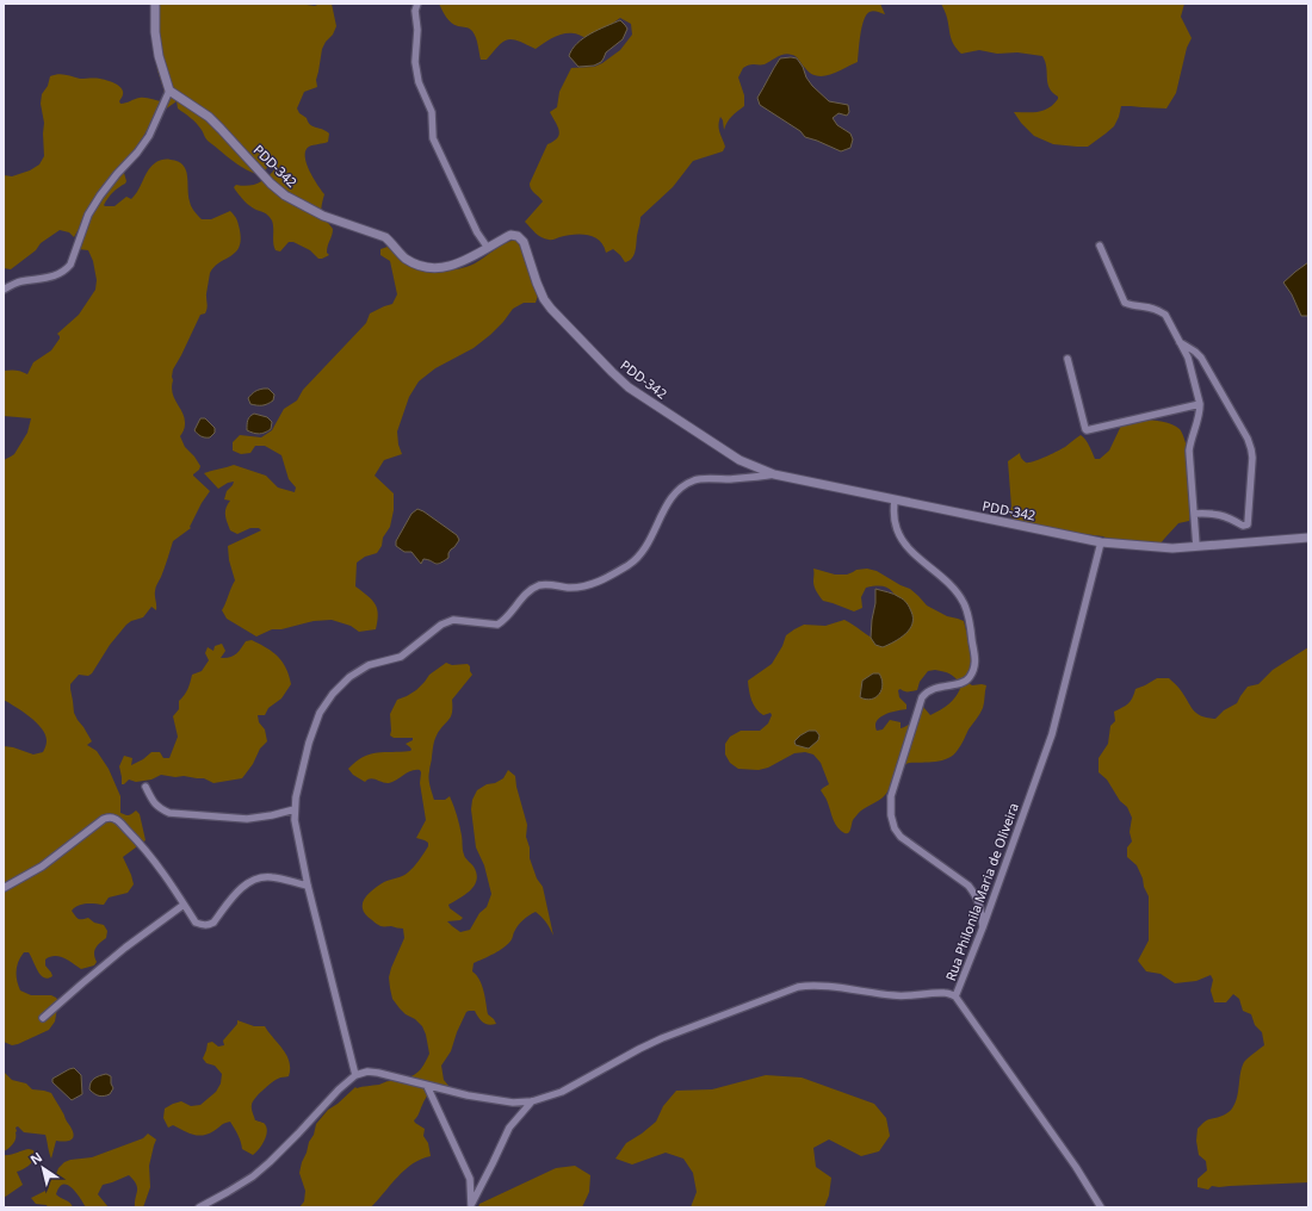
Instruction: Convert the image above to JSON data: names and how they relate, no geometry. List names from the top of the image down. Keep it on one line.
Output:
{"streets":{"street":["PDD-342","Rua Philonila Maria de Oliveira"]},"crossings":[["PDD-342","Rua Philonila Maria de Oliveira"]],"north":"top left"}
